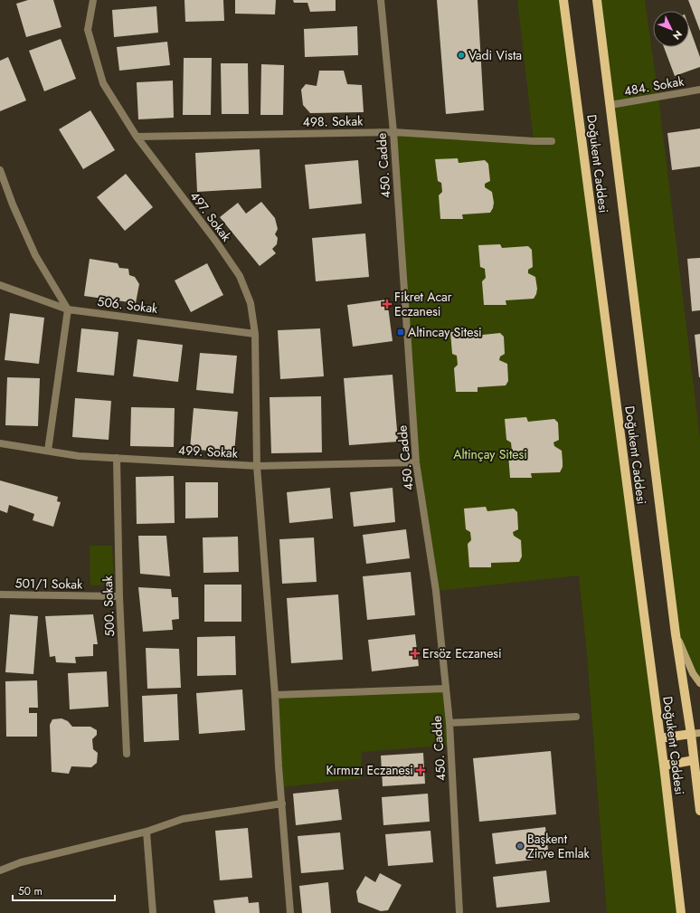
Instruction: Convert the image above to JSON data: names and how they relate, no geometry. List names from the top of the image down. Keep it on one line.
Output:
{"streets":{"main road":["Doğukent Caddesi"],"street":["484. Sokak","498. Sokak","450. Cadde","497. Sokak","506. Sokak","499. Sokak","501/1 Sokak","500. Sokak"]},"crossings":[["484. Sokak","Doğukent Caddesi"],["498. Sokak","450. Cadde"],["498. Sokak","497. Sokak"],["450. Cadde","499. Sokak"],["497. Sokak","506. Sokak"],["497. Sokak","499. Sokak"],["499. Sokak","500. Sokak"],["501/1 Sokak","500. Sokak"]],"parks":["Altinçay Sitesi"],"places":{"other":["Vadi Vista","Başkent Zirve Emlak"],"health":["Fikret Acar Eczanesi","Ersöz Eczanesi","Kırmızı Eczanesi"],"transit":["Altincay Sitesi"]},"scale_bar":"50 m","north":"bottom right"}
